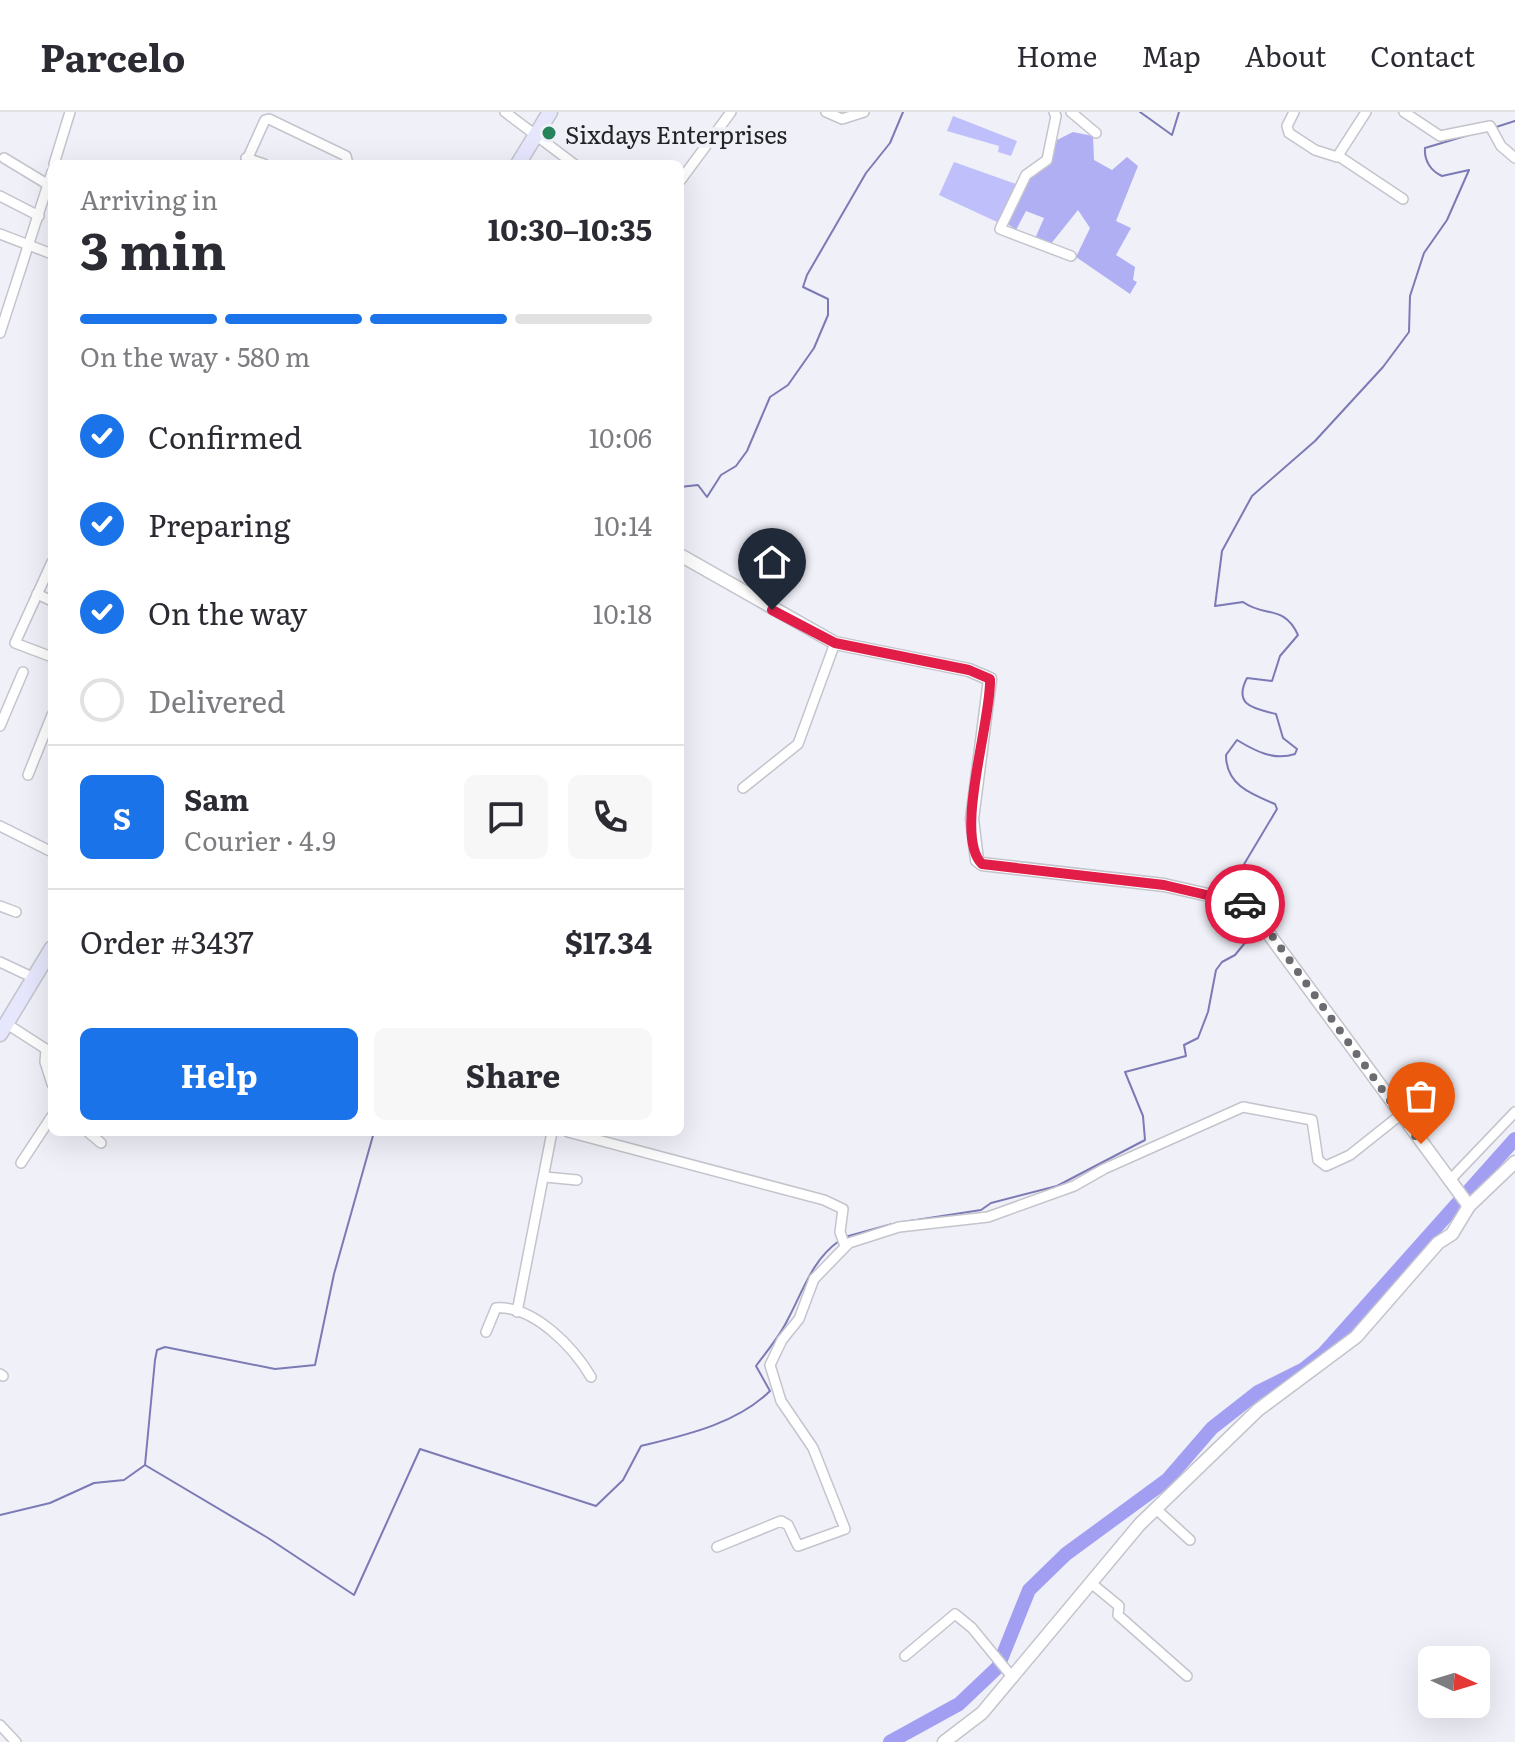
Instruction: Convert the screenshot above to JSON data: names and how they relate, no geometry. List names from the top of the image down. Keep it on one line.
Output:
{"places":["Sixdays Enterprises"],"north":"right","page":{"header":"Parcelo","nav":["Home","Map","About","Contact"],"heading":["3 min","Arriving in","10:30–10:35"],"panel":["Sam","Courier · 4.9","Order #3437","$17.34"],"bar":"On the way · 580 m","list":[["Confirmed","10:06"],["Preparing","10:14"],["On the way","10:18"],"Delivered"],"round":"S","buttons":["Help","Share"]}}
